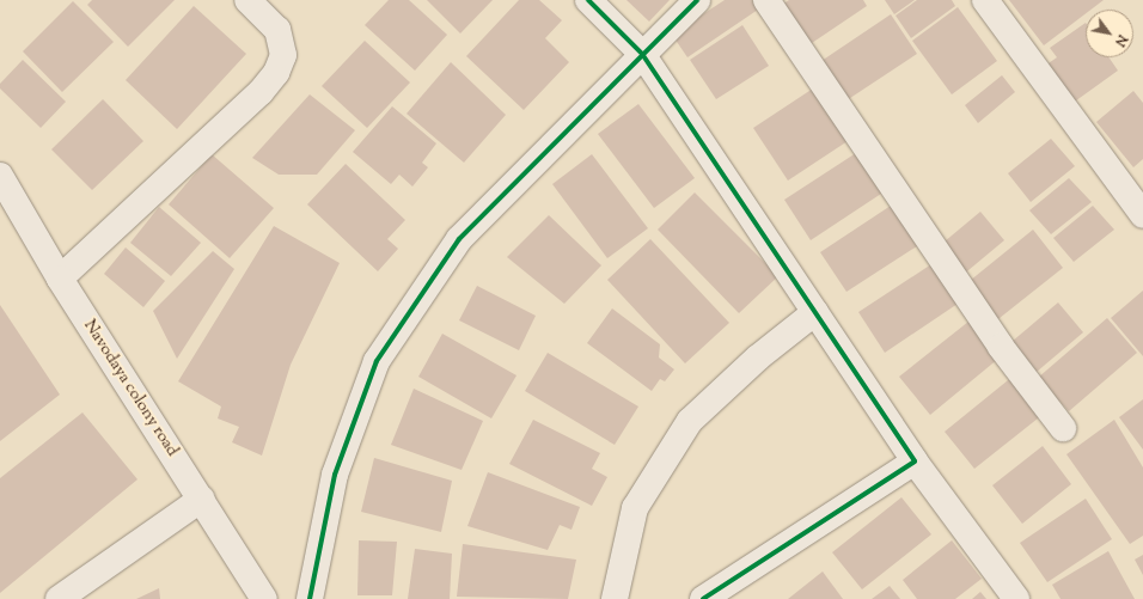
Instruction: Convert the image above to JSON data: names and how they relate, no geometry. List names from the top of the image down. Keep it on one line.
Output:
{"streets":{"street":["Navodaya colony road"]},"north":"bottom right"}
